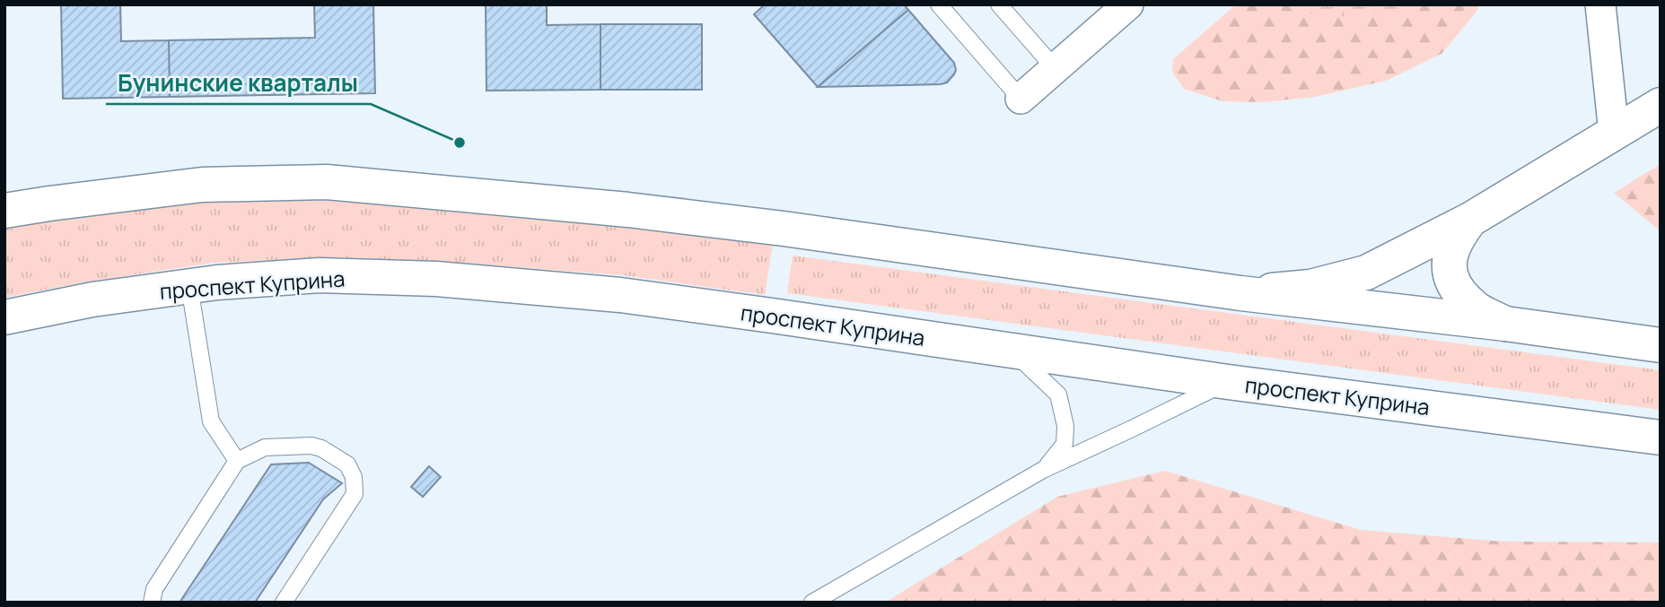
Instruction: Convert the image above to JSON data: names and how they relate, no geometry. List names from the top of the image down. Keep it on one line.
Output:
{"streets":{"main road":["проспект Куприна"]},"places":["Бунинские кварталы"]}
